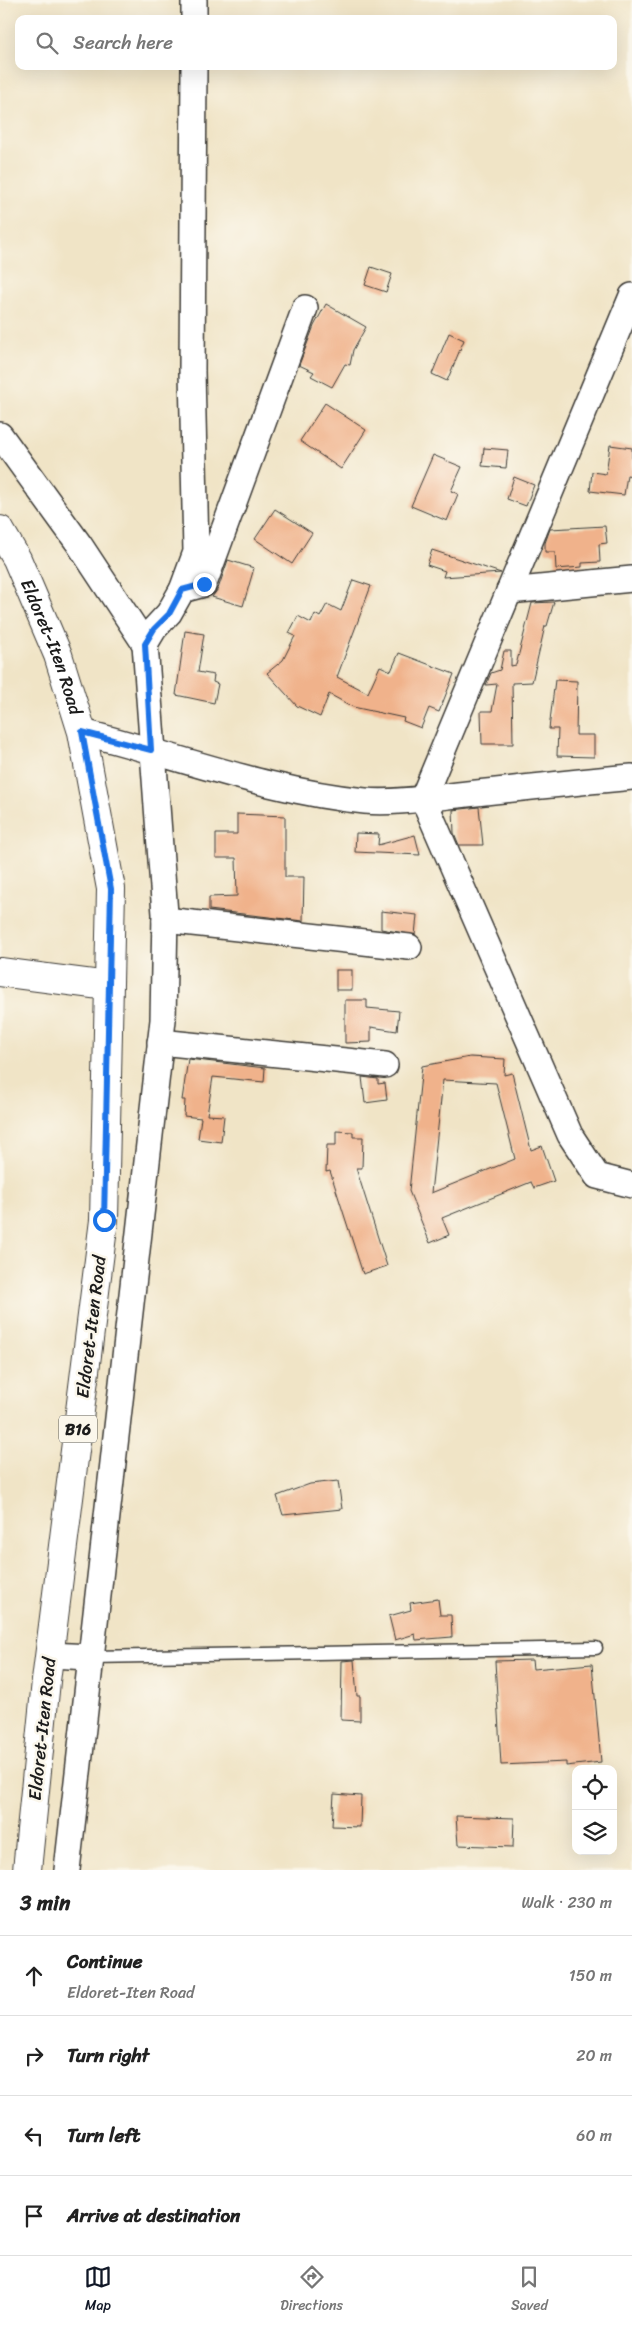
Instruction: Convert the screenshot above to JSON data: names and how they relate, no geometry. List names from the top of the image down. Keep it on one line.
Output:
{"streets":{"main road":["Eldoret-Iten Road","B16"]},"page":{"search":"Search here","heading":["3 min","Walk · 230 m"],"list":[["Continue","Eldoret-Iten Road","150 m"],["Turn right","20 m"],["Turn left","60 m"],"Arrive at destination"],"nav":["Map","Directions","Saved"]}}
